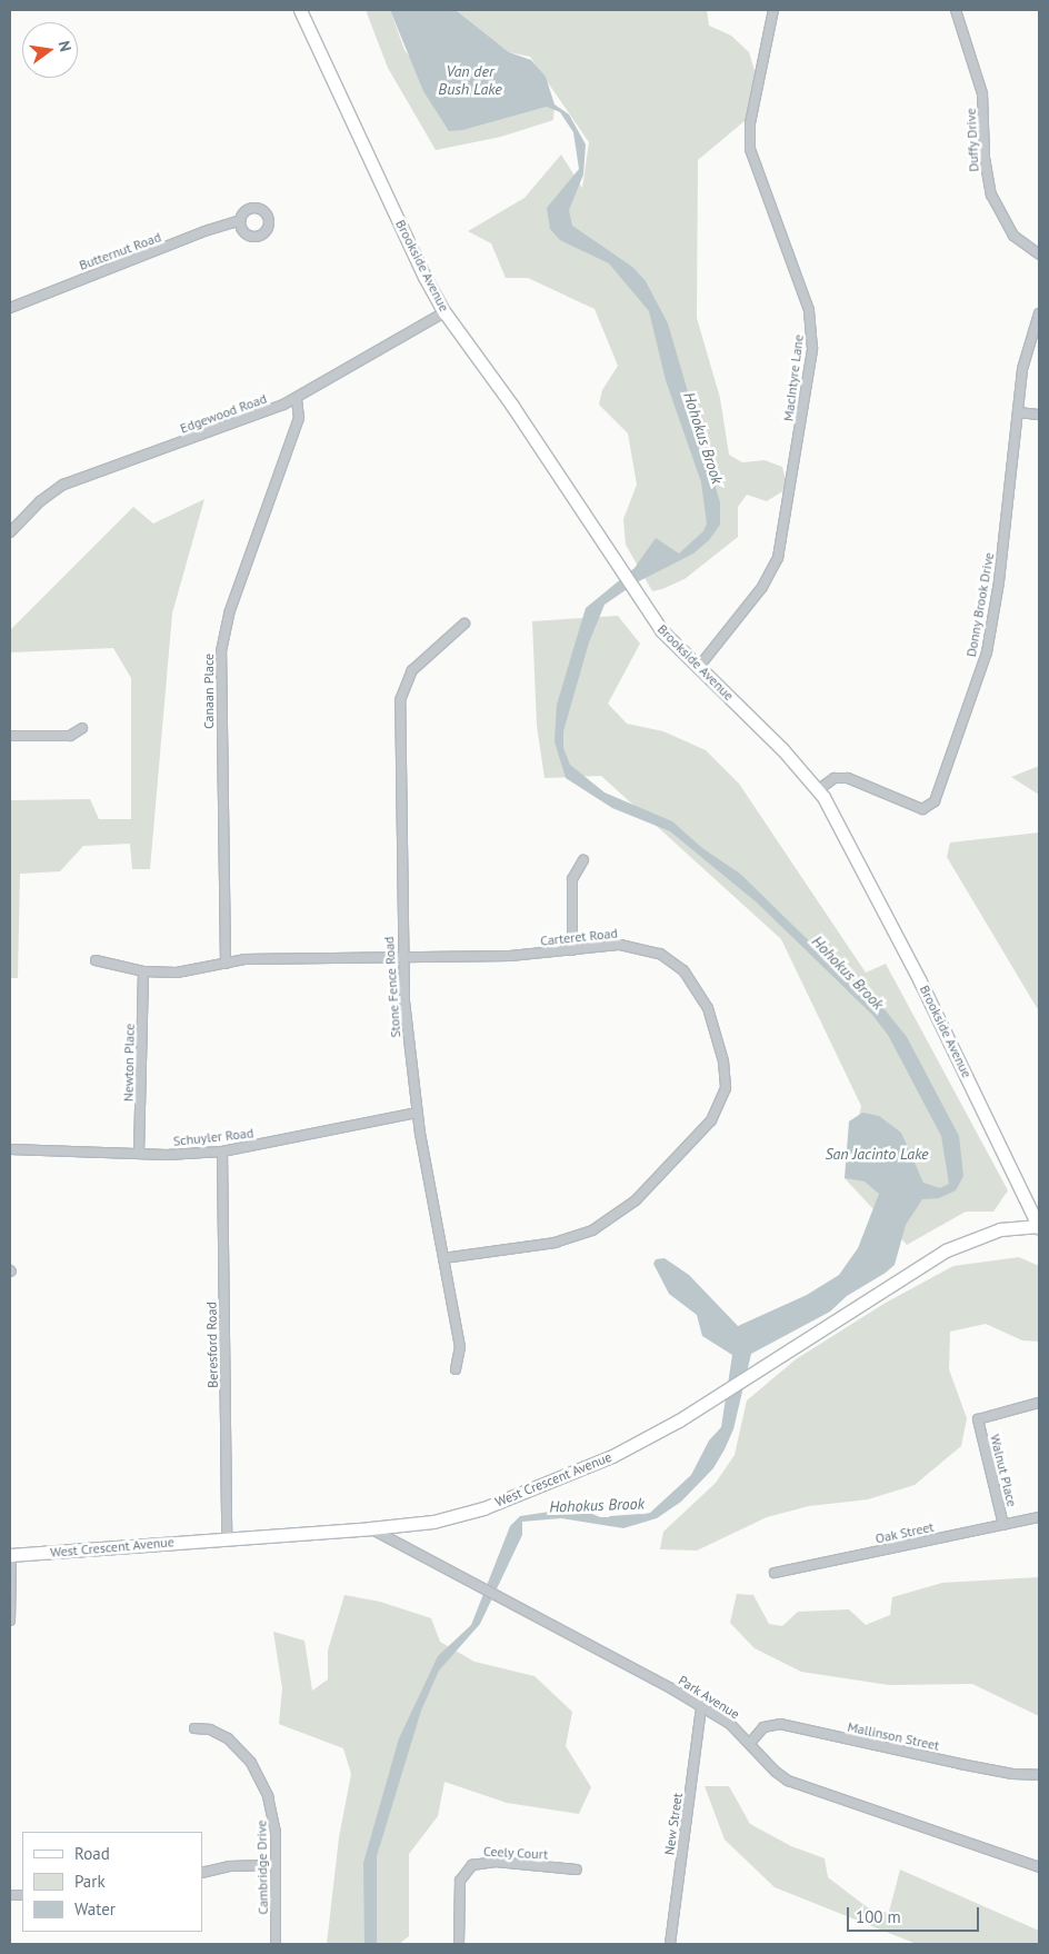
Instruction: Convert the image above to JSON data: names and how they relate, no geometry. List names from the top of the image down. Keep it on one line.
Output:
{"streets":{"street":["Duffy Drive","Butternut Road","Brookside Avenue","MacIntyre Lane","Edgewood Road","Donny Brook Drive","Canaan Place","Carteret Road","Stone Fence Road","Newton Place","Schuyler Road","Beresford Road","Walnut Place","West Crescent Avenue","Oak Street","Park Avenue","Mallinson Street","New Street","Ceely Court","Cambridge Drive"]},"crossings":[["Brookside Avenue","MacIntyre Lane"],["Brookside Avenue","Edgewood Road"],["Brookside Avenue","Donny Brook Drive"],["Brookside Avenue","West Crescent Avenue"],["Edgewood Road","Canaan Place"],["Canaan Place","Carteret Road"],["Carteret Road","Stone Fence Road"],["Carteret Road","Newton Place"],["Stone Fence Road","Schuyler Road"],["Newton Place","Schuyler Road"],["Schuyler Road","Beresford Road"],["Beresford Road","West Crescent Avenue"],["Walnut Place","Oak Street"],["West Crescent Avenue","Park Avenue"],["Park Avenue","Mallinson Street"],["Park Avenue","New Street"]],"water":["Van der Bush Lake","Hohokus Brook","San Jacinto Lake"],"legend":["Road","Park","Water"],"scale_bar":"100 m","north":"right"}
